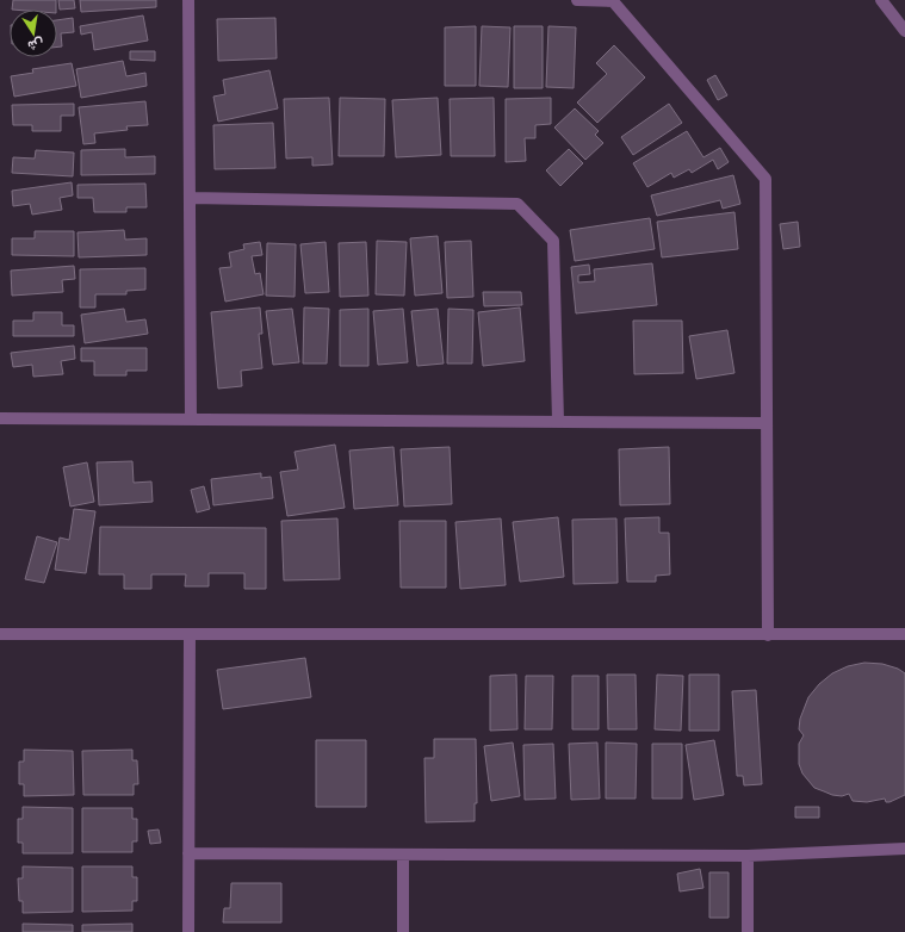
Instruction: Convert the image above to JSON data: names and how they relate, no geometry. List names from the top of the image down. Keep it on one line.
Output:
{"north":"bottom"}
